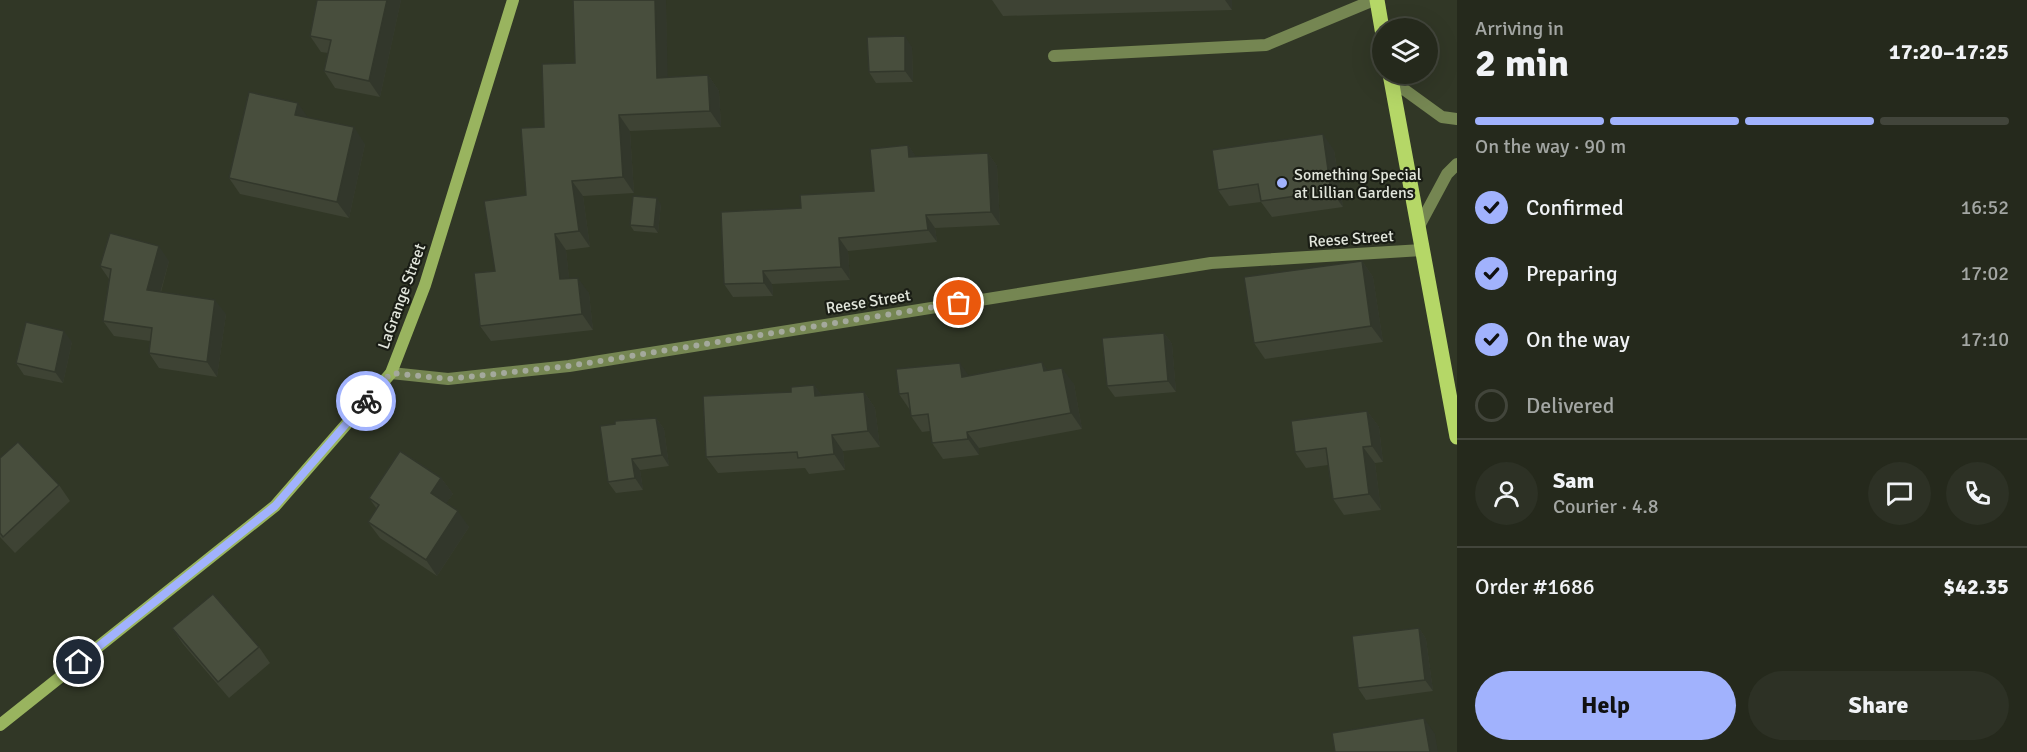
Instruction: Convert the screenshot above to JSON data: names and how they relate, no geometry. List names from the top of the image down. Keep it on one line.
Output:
{"streets":{"street":["Reese Street","LaGrange Street"]},"crossings":[["Reese Street","LaGrange Street"]],"places":["Something Special at Lillian Gardens"],"page":{"heading":["2 min","Arriving in","17:20–17:25"],"panel":["Sam","Courier · 4.8","Order #1686","$42.35"],"bar":"On the way · 90 m","list":[["Confirmed","16:52"],["Preparing","17:02"],["On the way","17:10"],"Delivered"],"buttons":["Help","Share"]}}
